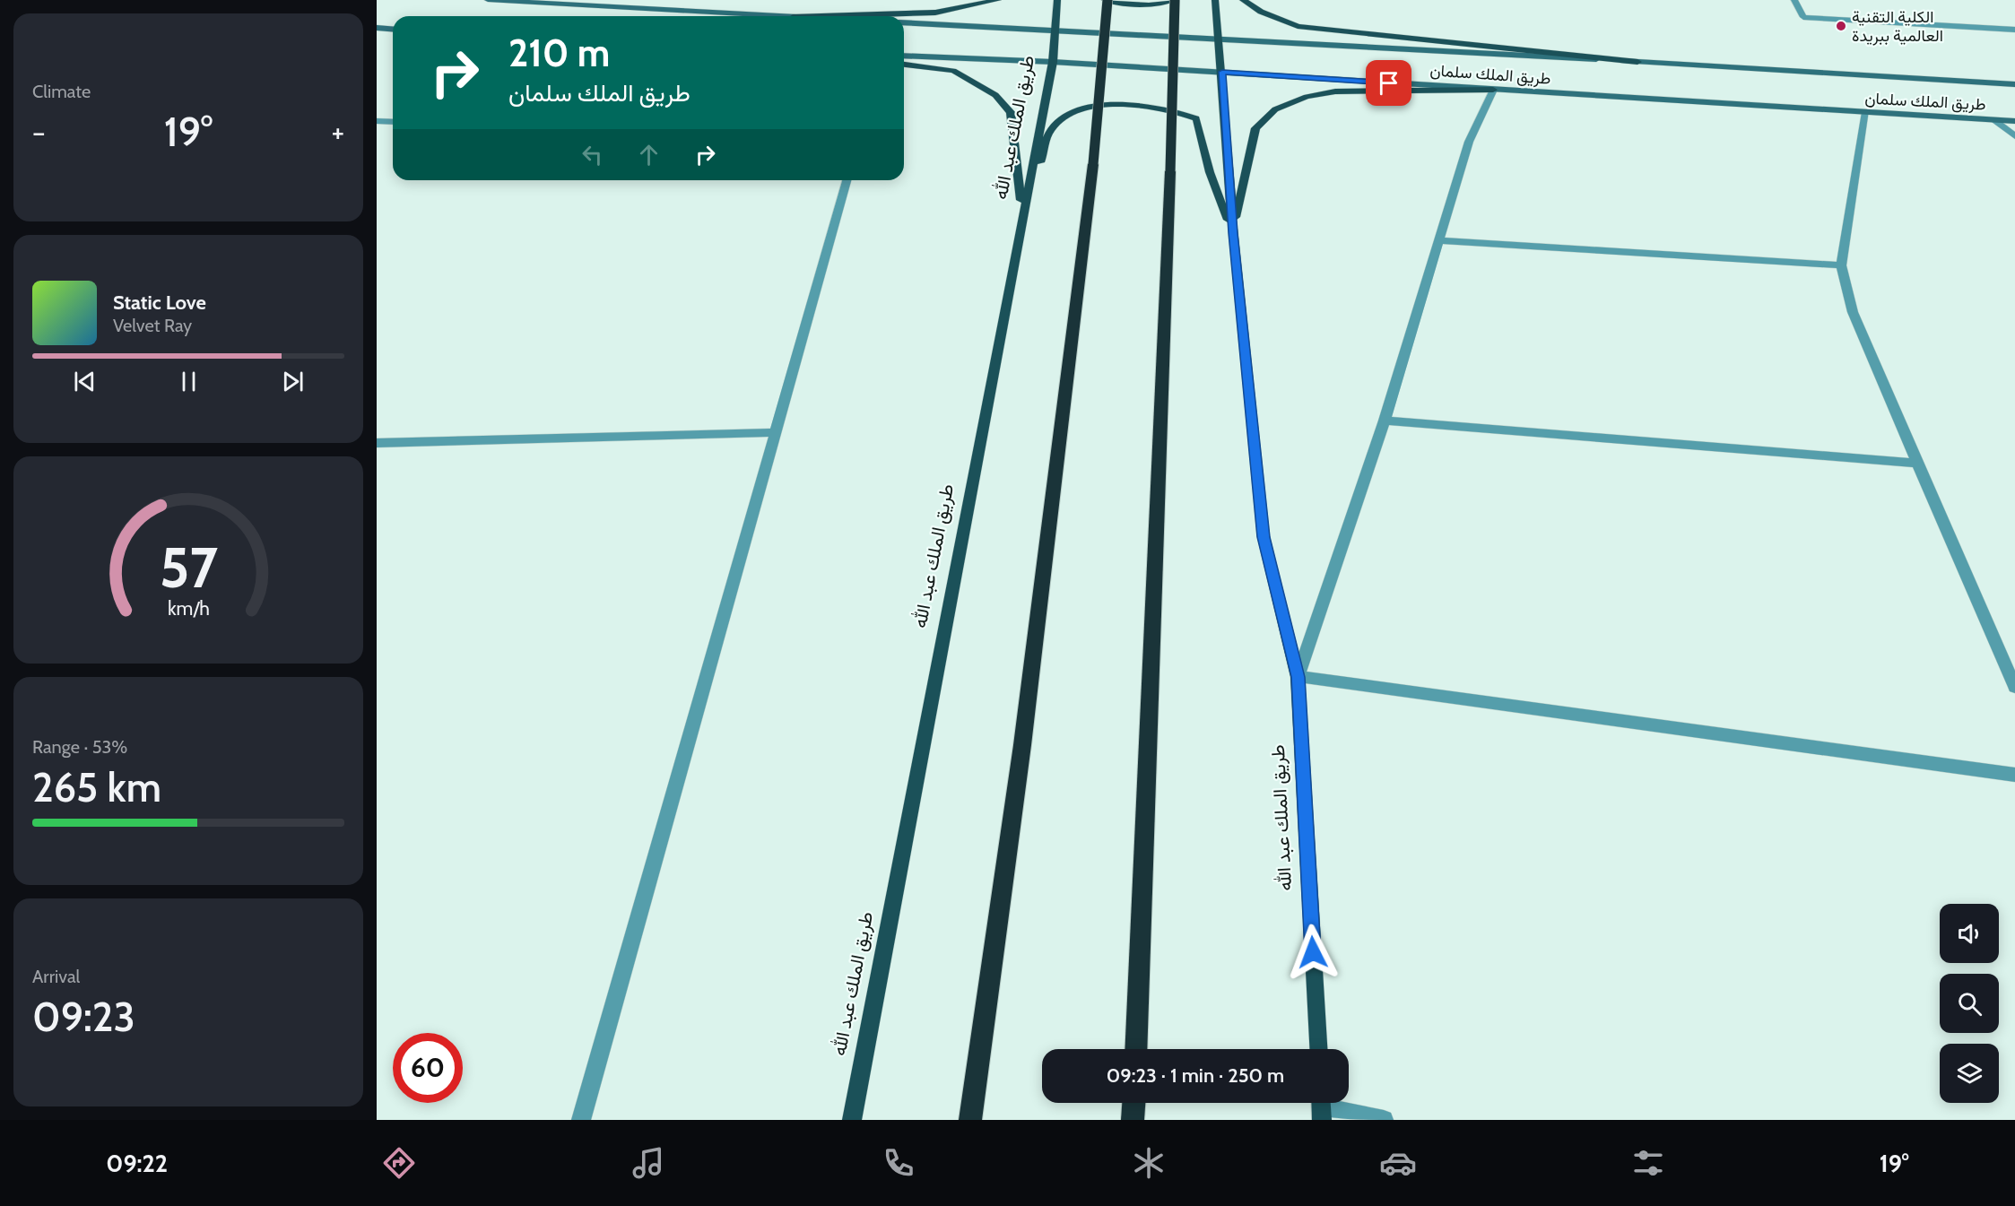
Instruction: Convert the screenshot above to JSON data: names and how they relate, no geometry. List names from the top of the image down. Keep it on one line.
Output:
{"streets":{"main road":["طريق الملك سلمان","طريق الملك عبد الله"]},"crossings":[["طريق الملك سلمان","طريق الملك عبد الله"]],"places":["الكلية التقنية العالمية ببريدة"],"page":{"tile":["Climate",["Range · 53%","265 km"],["Arrival","09:23"]],"turn":["210 m","طريق الملك سلمان"],"heat":["−","19°","+"],"song":["Static Love","Velvet Ray"],"limit":"60","trip":"09:23 · 1 min · 250 m","tabs":["09:22","19°"],"gauge":["57","km/h"]}}
